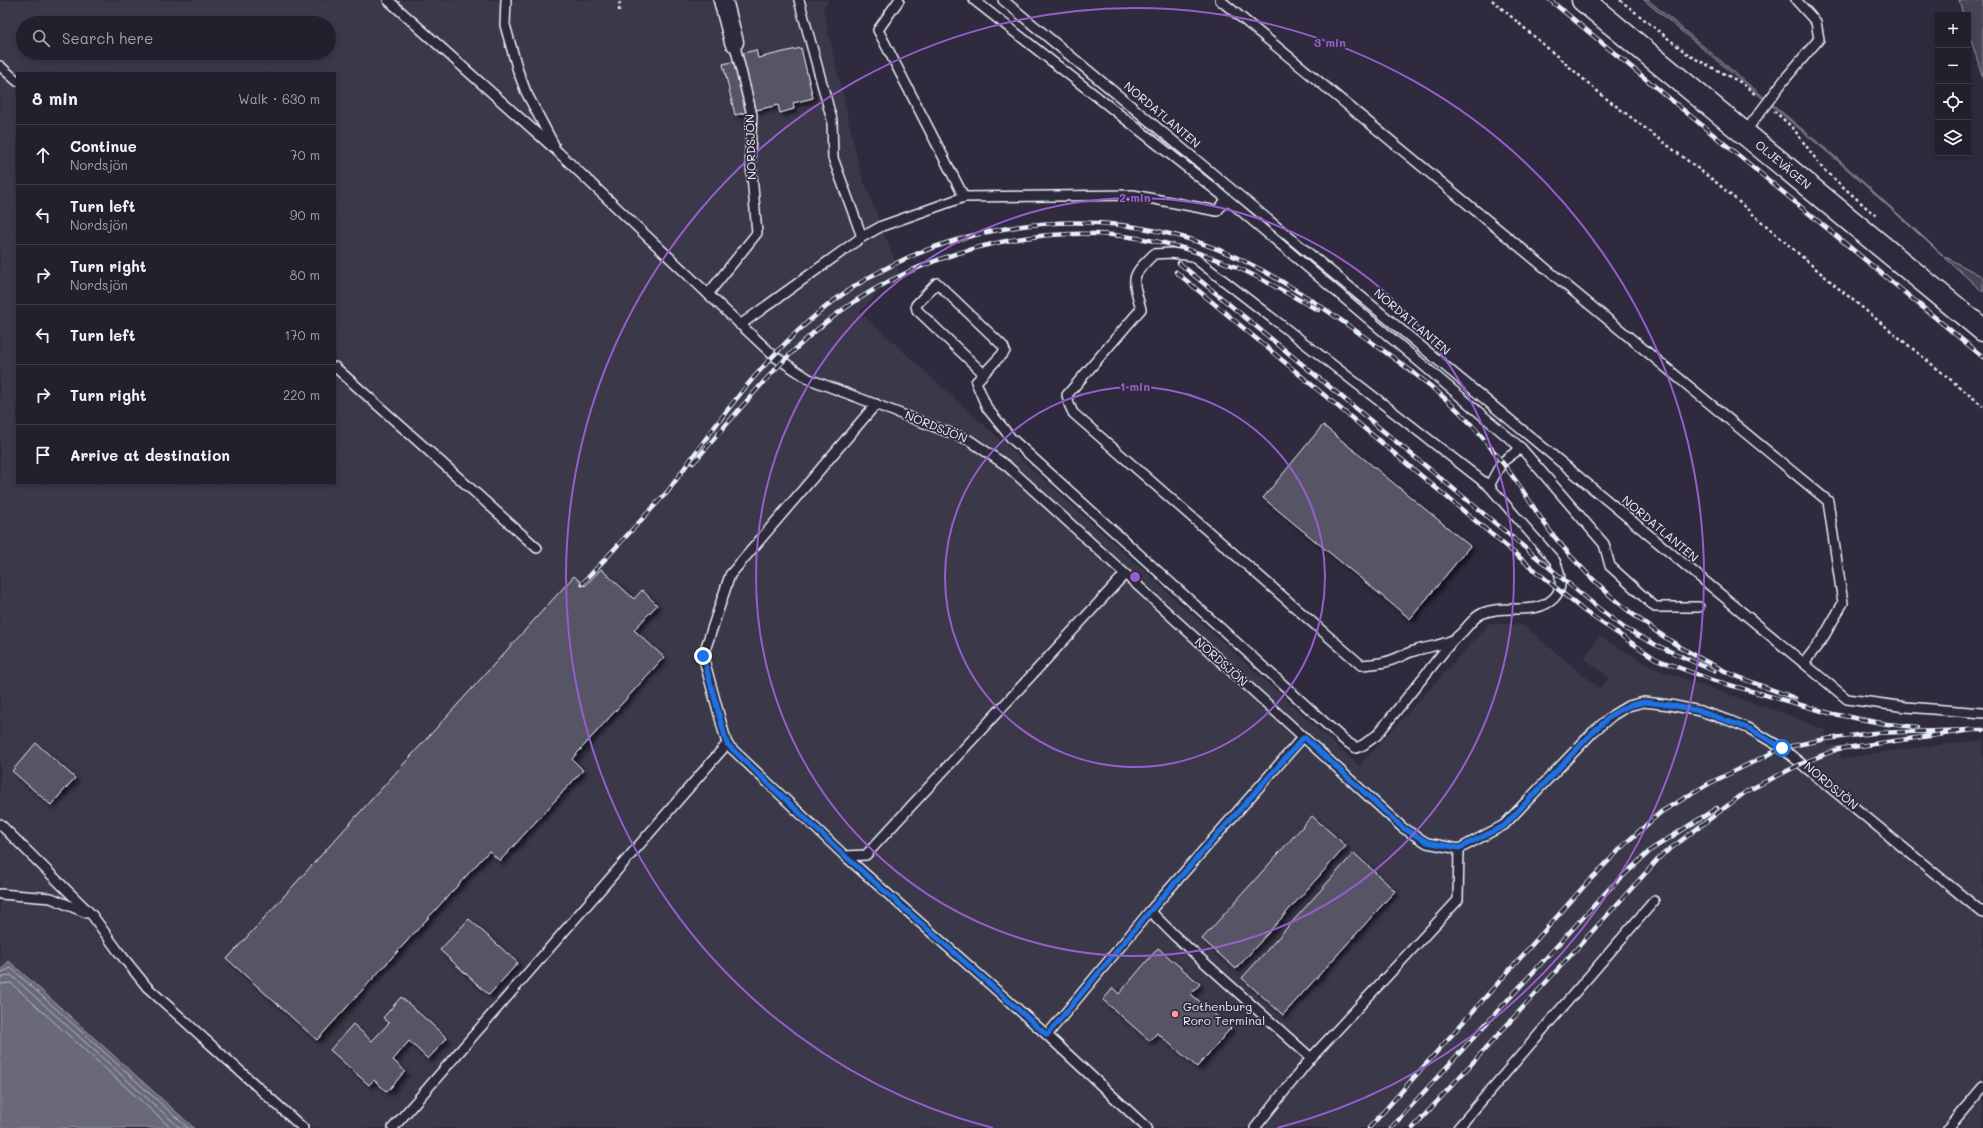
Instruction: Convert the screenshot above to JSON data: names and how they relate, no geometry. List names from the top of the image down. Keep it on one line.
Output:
{"streets":{"street":["NORDSJÖN","OLJEVÄGEN"],"lane":["NORDATLANTEN"]},"places":["Gothenburg Roro Terminal"],"page":{"map_buttons":["+","−"],"search":"Search here","heading":["8 min","Walk · 630 m"],"list":[["Continue","Nordsjön","70 m"],["Turn left","Nordsjön","90 m"],["Turn right","Nordsjön","80 m"],["Turn left","170 m"],["Turn right","220 m"],"Arrive at destination"]},"rings":["3 min","2 min","1 min"]}
